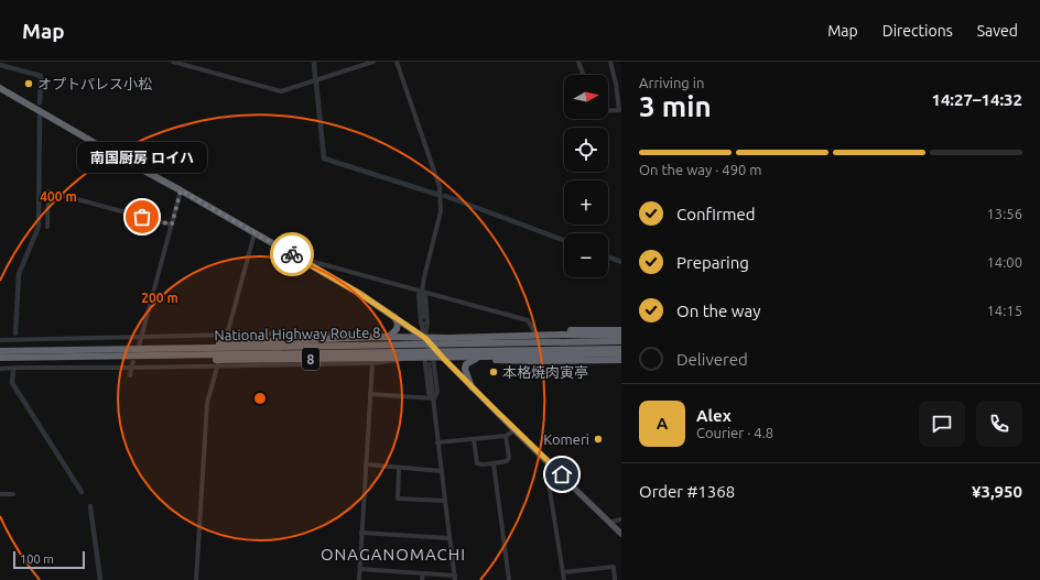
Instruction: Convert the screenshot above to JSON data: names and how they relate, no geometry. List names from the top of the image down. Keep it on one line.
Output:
{"streets":{"highway":["National Highway Route 8","8"]},"crossings":[["National Highway Route 8","8"]],"districts":["ONAGANOMACHI"],"places":["オプトパレス小松","南国厨房 ロイハ","本格焼肉寅亭","Komeri"],"scale_bar":"100 m","north":"right","page":{"header":"Map","nav":["Map","Directions","Saved"],"heading":["3 min","Arriving in","14:27–14:32"],"panel":["Alex","Courier · 4.8","Order #1368","¥3,950"],"map_buttons":["+","−"],"bar":"On the way · 490 m","bubble":"南国厨房 ロイハ","list":[["Confirmed","13:56"],["Preparing","14:00"],["On the way","14:15"],"Delivered"],"round":"A","scale":"100 m"},"rings":["400 m","200 m"]}
